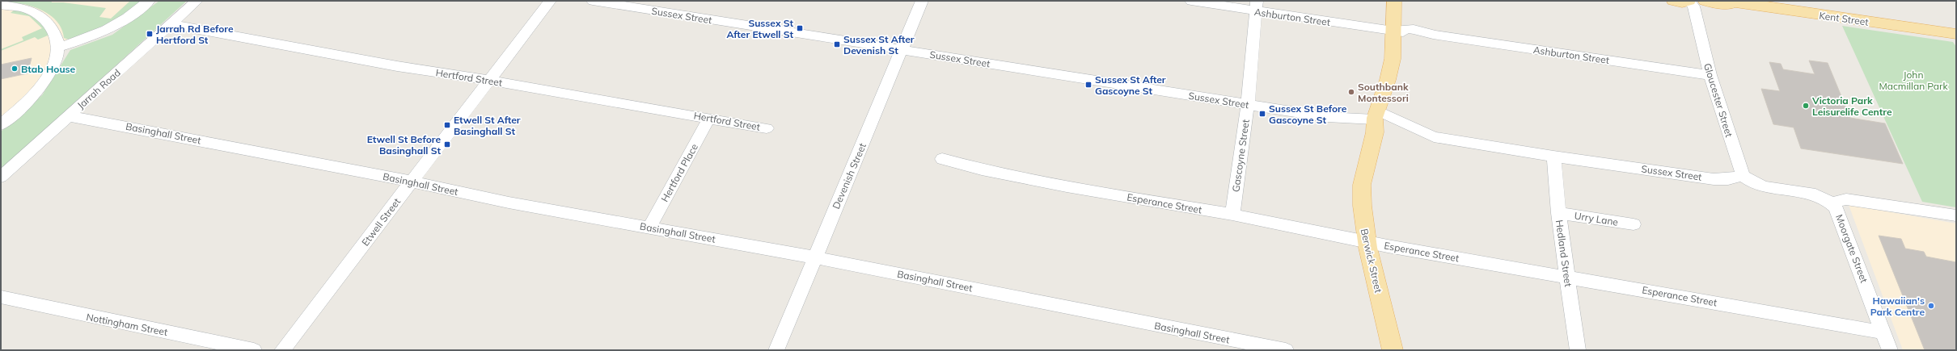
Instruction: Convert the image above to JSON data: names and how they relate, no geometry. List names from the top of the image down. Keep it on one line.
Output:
{"streets":{"main road":["Kent Street","Berwick Street"],"street":["Sussex Street","Ashburton Street","Hertford Street","Jarrah Road","Gloucester Street","Basinghall Street","Gascoyne Street","Hertford Place","Devenish Street","Esperance Street","Urry Lane","Etwell Street","Moorgate Street","Hedland Street","Nottingham Street"]},"crossings":[["Sussex Street","Gloucester Street"],["Sussex Street","Gascoyne Street"],["Sussex Street","Devenish Street"],["Sussex Street","Hedland Street"],["Sussex Street","Berwick Street"],["Ashburton Street","Gloucester Street"],["Ashburton Street","Gascoyne Street"],["Ashburton Street","Berwick Street"],["Hertford Street","Jarrah Road"],["Hertford Street","Hertford Place"],["Hertford Street","Etwell Street"],["Jarrah Road","Basinghall Street"],["Basinghall Street","Hertford Place"],["Basinghall Street","Devenish Street"],["Basinghall Street","Etwell Street"],["Gascoyne Street","Esperance Street"],["Esperance Street","Moorgate Street"],["Esperance Street","Hedland Street"],["Esperance Street","Berwick Street"],["Urry Lane","Hedland Street"]],"parks":["John Macmillan Park"],"places":{"transit":["Sussex St After Etwell St","Jarrah Rd Before Hertford St","Sussex St After Devenish St","Sussex St After Gascoyne St","Sussex St Before Gascoyne St","Etwell St After Basinghall St","Etwell St Before Basinghall St"],"other":["Btab House","Southbank Montessori","Victoria Park Leisurelife Centre","Hawaiian's Park Centre"]}}
